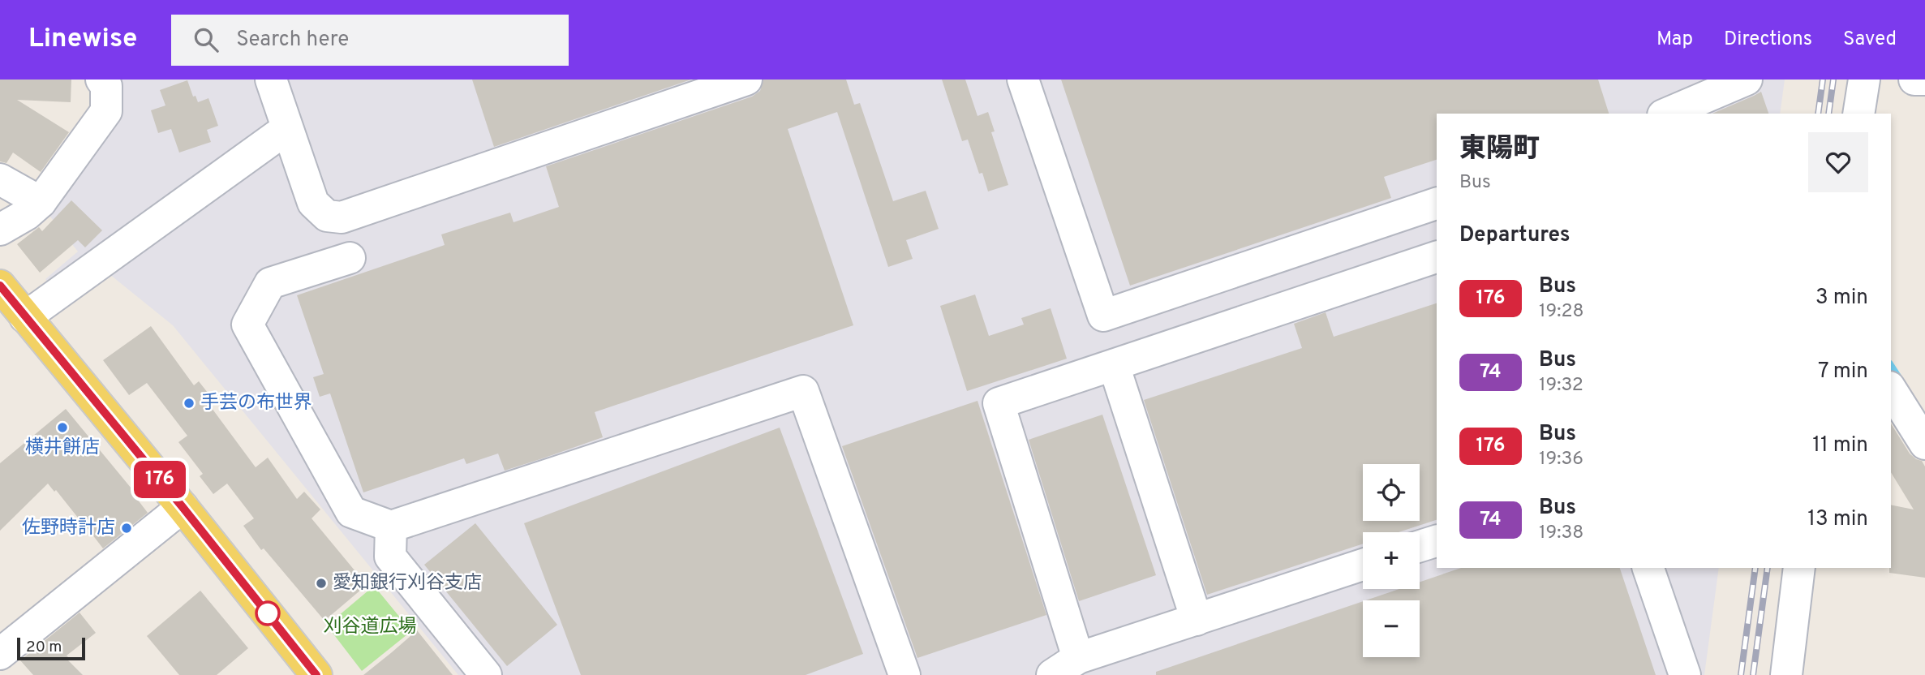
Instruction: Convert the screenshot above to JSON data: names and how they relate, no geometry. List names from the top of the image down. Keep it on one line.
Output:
{"parks":["刈谷道広場"],"places":["手芸の布世界","横井餅店","佐野時計店","愛知銀行刈谷支店"],"lines":["bus line 176"],"scale_bar":"20 m","page":{"header":"Linewise","search":"Search here","nav":["Map","Directions","Saved"],"on_map":"176","heading":[["東陽町","Bus"],"Departures"],"list":[{"mark":"176","name":"Bus","note":"19:28","value":"3 min"},{"mark":"74","name":"Bus","note":"19:32","value":"7 min"},{"mark":"176","name":"Bus","note":"19:36","value":"11 min"},{"mark":"74","name":"Bus","note":"19:38","value":"13 min"}],"map_buttons":["+","−"],"scale":"20 m"}}
